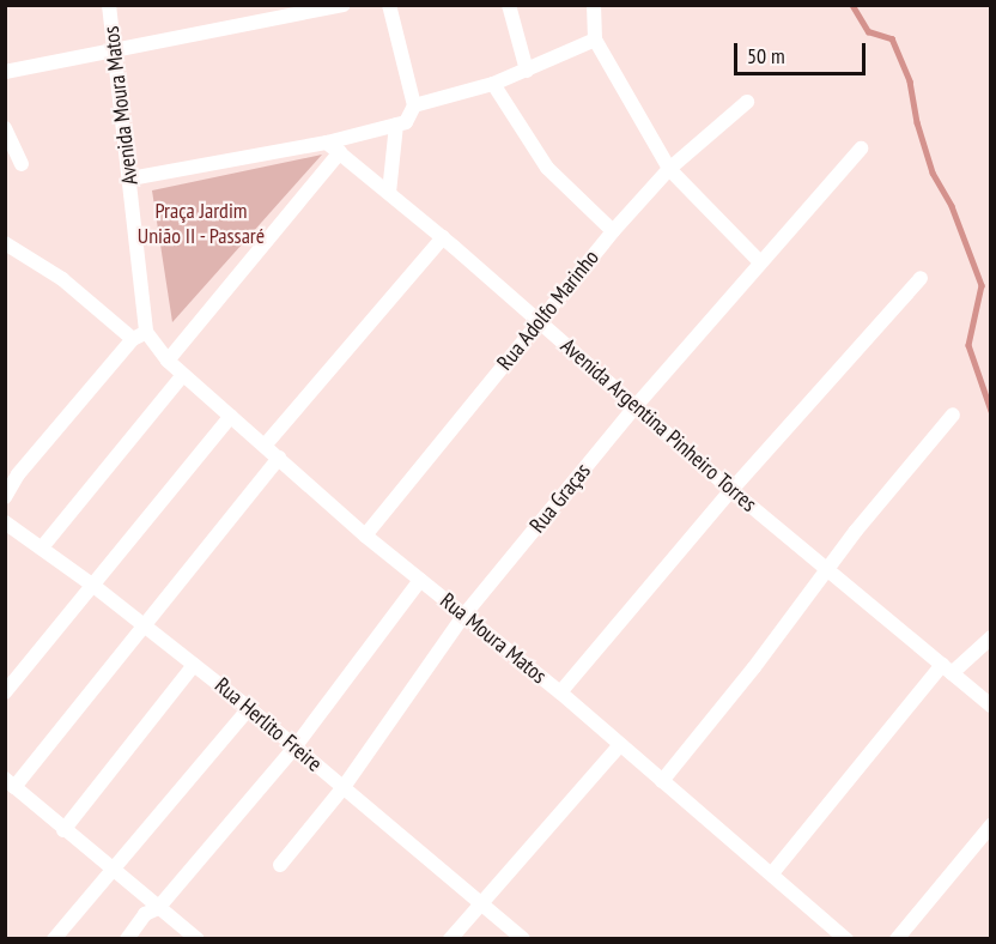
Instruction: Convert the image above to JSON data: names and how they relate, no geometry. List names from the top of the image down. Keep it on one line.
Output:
{"streets":{"street":["Avenida Moura Matos","Rua Adolfo Marinho","Avenida Argentina Pinheiro Torres","Rua Graças","Rua Moura Matos","Rua Herlito Freire"]},"crossings":[["Avenida Moura Matos","Rua Moura Matos"],["Rua Adolfo Marinho","Avenida Argentina Pinheiro Torres"],["Rua Adolfo Marinho","Rua Moura Matos"],["Avenida Argentina Pinheiro Torres","Rua Graças"],["Rua Graças","Rua Moura Matos"],["Rua Graças","Rua Herlito Freire"]],"parks":["Praça Jardim União II - Passaré"],"scale_bar":"50 m"}
